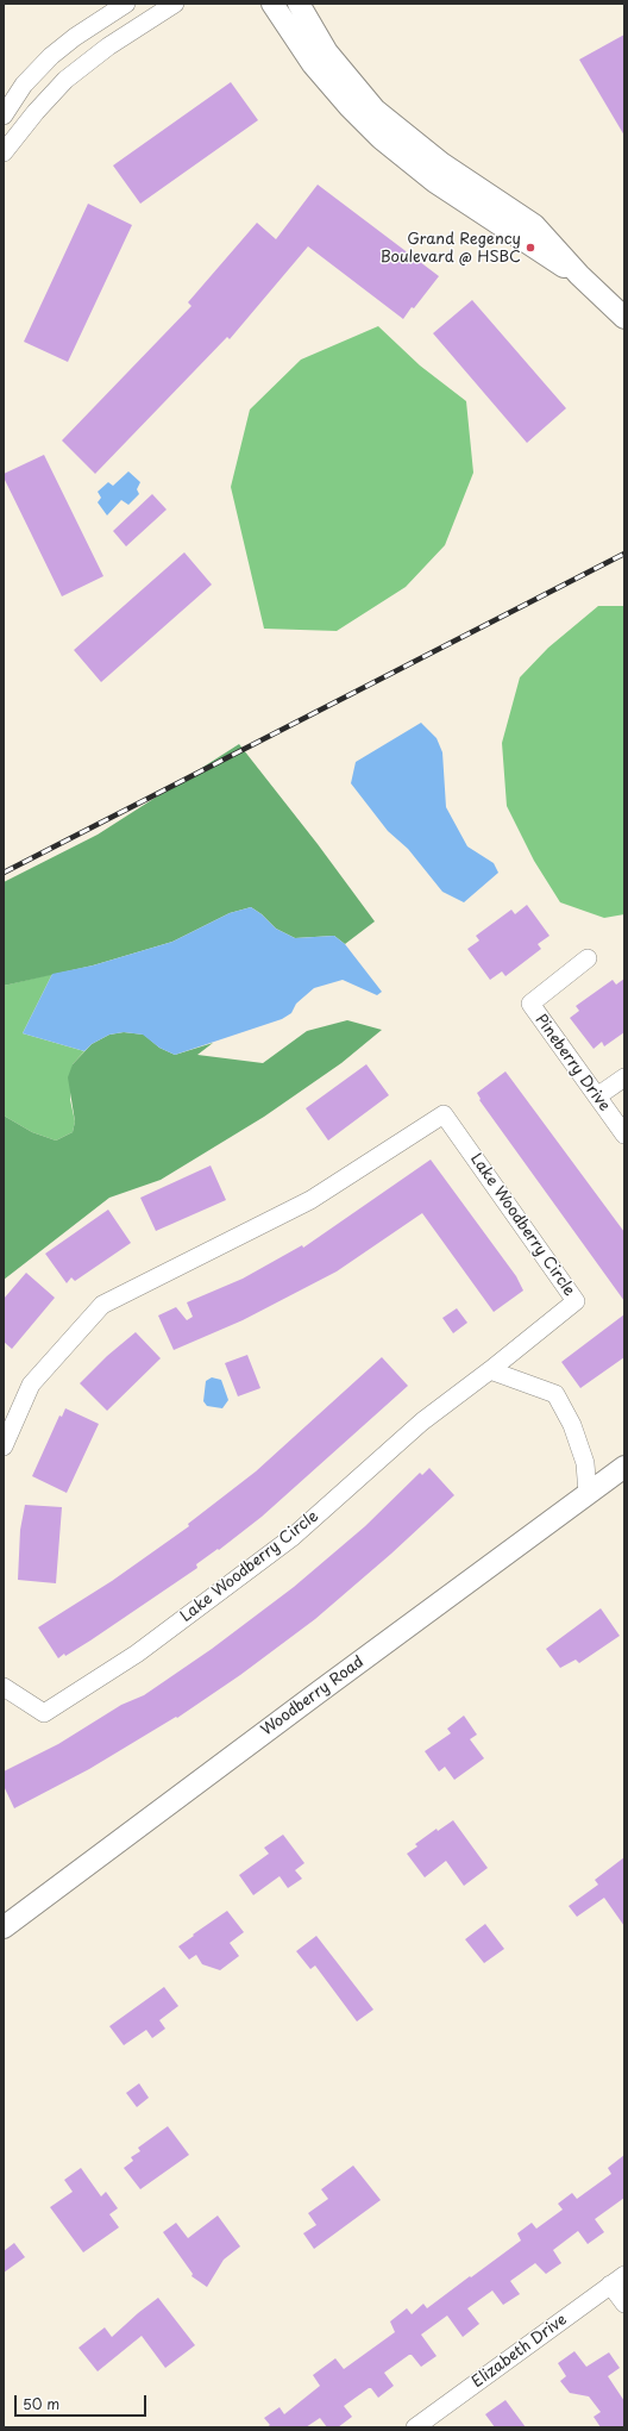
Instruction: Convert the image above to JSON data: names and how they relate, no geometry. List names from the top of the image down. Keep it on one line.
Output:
{"streets":{"street":["Pineberry Drive","Lake Woodberry Circle","Woodberry Road","Elizabeth Drive"]},"places":["Grand Regency Boulevard @ HSBC"],"scale_bar":"50 m"}
